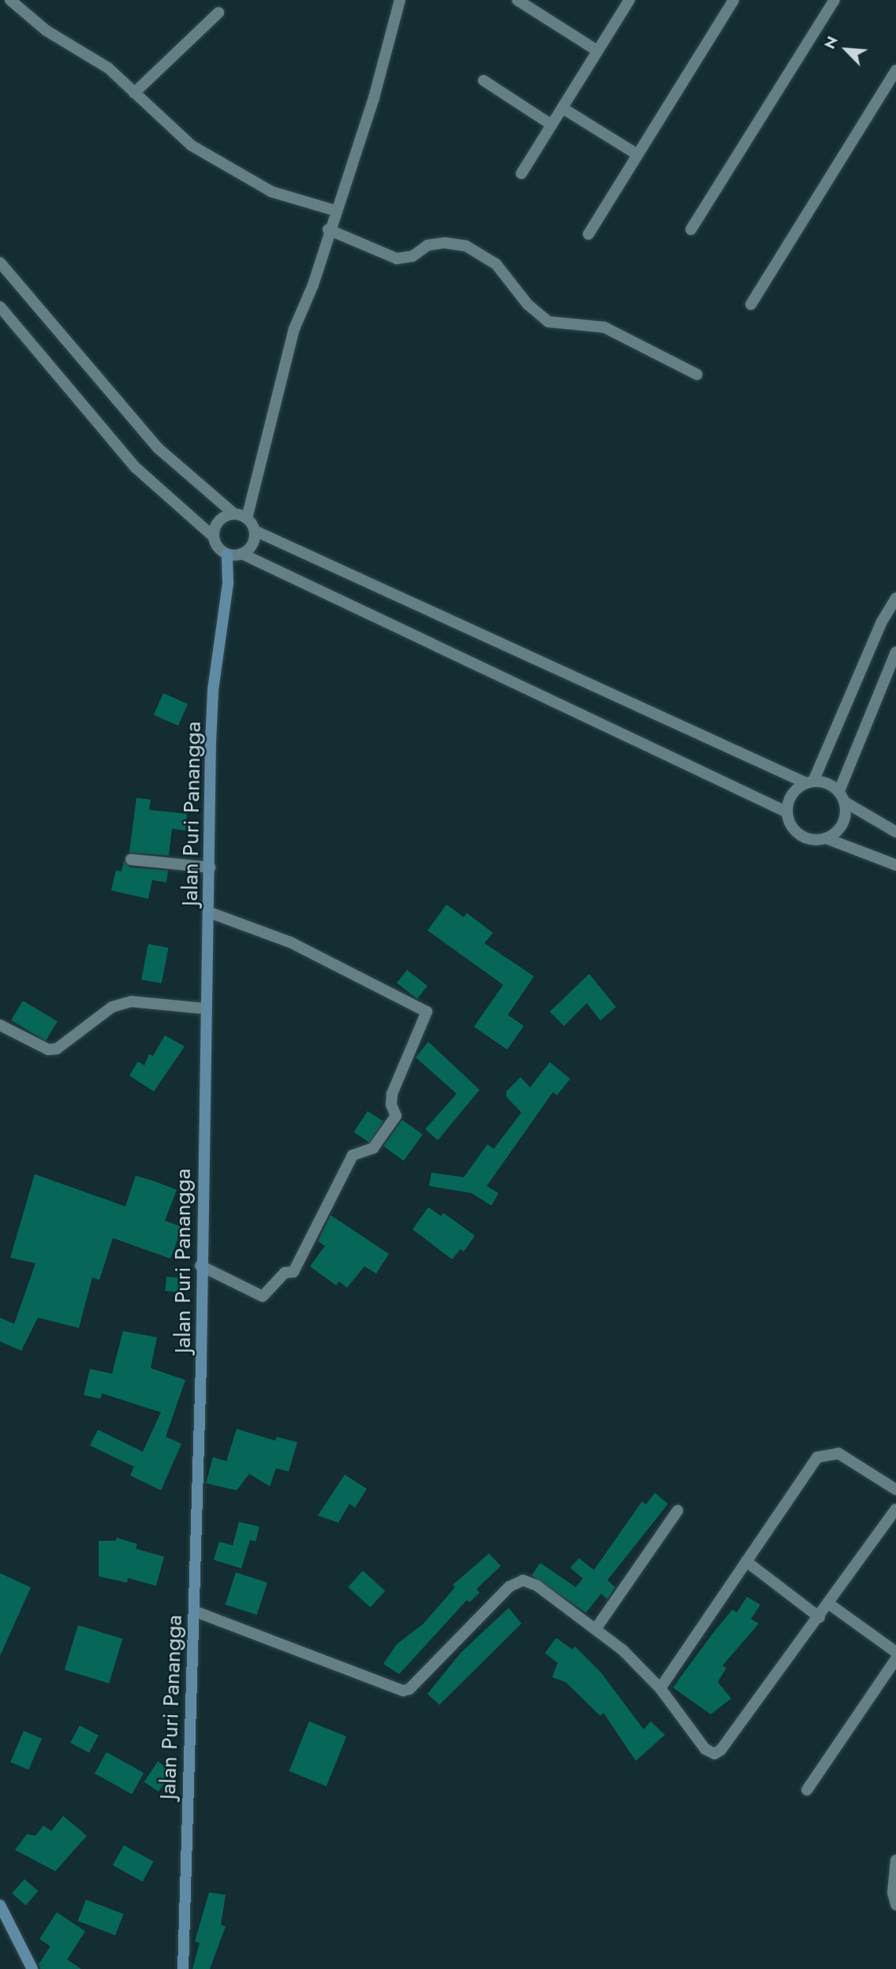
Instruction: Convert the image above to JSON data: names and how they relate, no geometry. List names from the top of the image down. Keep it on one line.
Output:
{"streets":{"street":["Jalan Puri Panangga"]},"north":"top left"}
